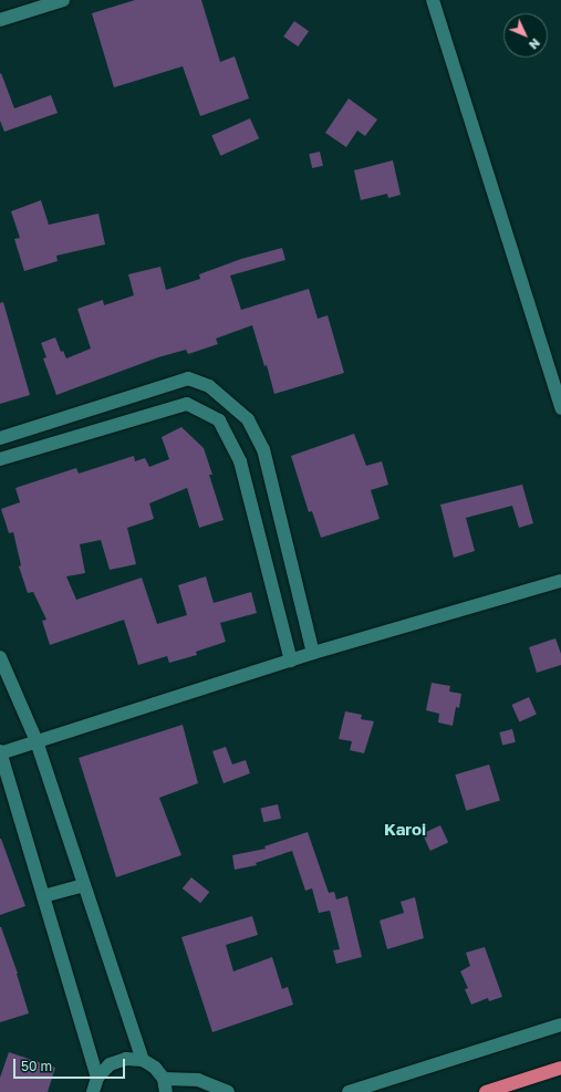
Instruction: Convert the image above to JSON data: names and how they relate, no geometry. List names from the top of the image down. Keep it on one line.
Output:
{"districts":["Karoi"],"scale_bar":"50 m","north":"bottom right"}
